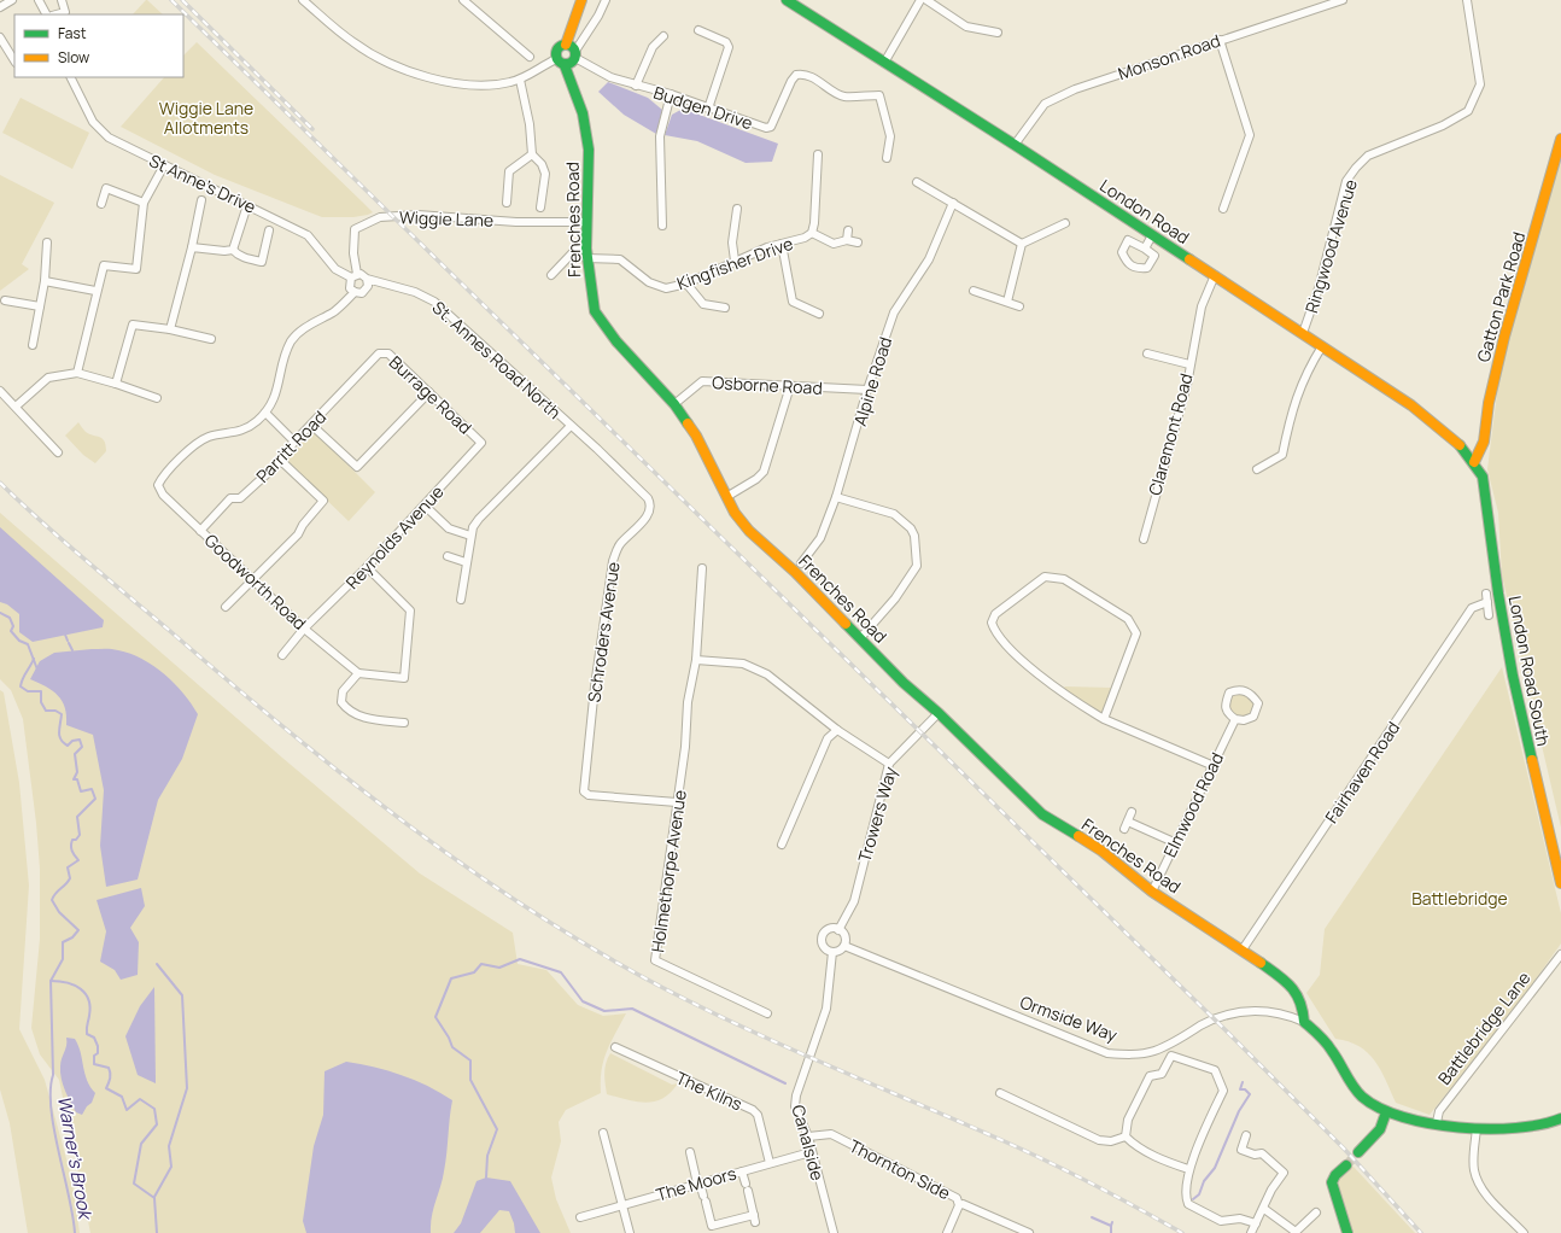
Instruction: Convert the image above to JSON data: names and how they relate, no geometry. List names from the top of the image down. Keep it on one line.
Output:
{"streets":{"street":["Monson Road","Budgen Drive","St Anne's Drive","London Road","Wiggie Lane","Frenches Road","Ringwood Avenue","Kingfisher Drive","Gatton Park Road","St. Annes Road North","Alpine Road","Osborne Road","Burrage Road","Claremont Road","Parritt Road","Reynolds Avenue","Goodworth Road","Schroders Avenue","London Road South","Fairhaven Road","Elmwood Road","Trowers Way","Holmethorpe Avenue","Ormside Way","Battlebridge Lane","The Kilns","Canalside","Thornton Side","The Moors"]},"crossings":[["Monson Road","London Road"],["St Anne's Drive","Wiggie Lane"],["St Anne's Drive","St. Annes Road North"],["London Road","Ringwood Avenue"],["London Road","Gatton Park Road"],["London Road","Claremont Road"],["London Road","London Road South"],["Wiggie Lane","Frenches Road"],["Wiggie Lane","St. Annes Road North"],["Frenches Road","Kingfisher Drive"],["Frenches Road","Osborne Road"],["Frenches Road","Fairhaven Road"],["Frenches Road","Elmwood Road"],["Frenches Road","Trowers Way"],["Frenches Road","Ormside Way"],["Gatton Park Road","London Road South"],["St. Annes Road North","Schroders Avenue"],["Alpine Road","Osborne Road"],["Burrage Road","Parritt Road"],["Burrage Road","Reynolds Avenue"],["Parritt Road","Goodworth Road"],["Reynolds Avenue","Goodworth Road"],["Schroders Avenue","Holmethorpe Avenue"],["Trowers Way","Ormside Way"],["Trowers Way","Canalside"],["The Kilns","The Moors"],["Canalside","Thornton Side"],["Canalside","The Moors"]],"water":["Warner's Brook"],"parks":["Wiggie Lane Allotments","Battlebridge"],"legend":["Fast","Slow"]}
